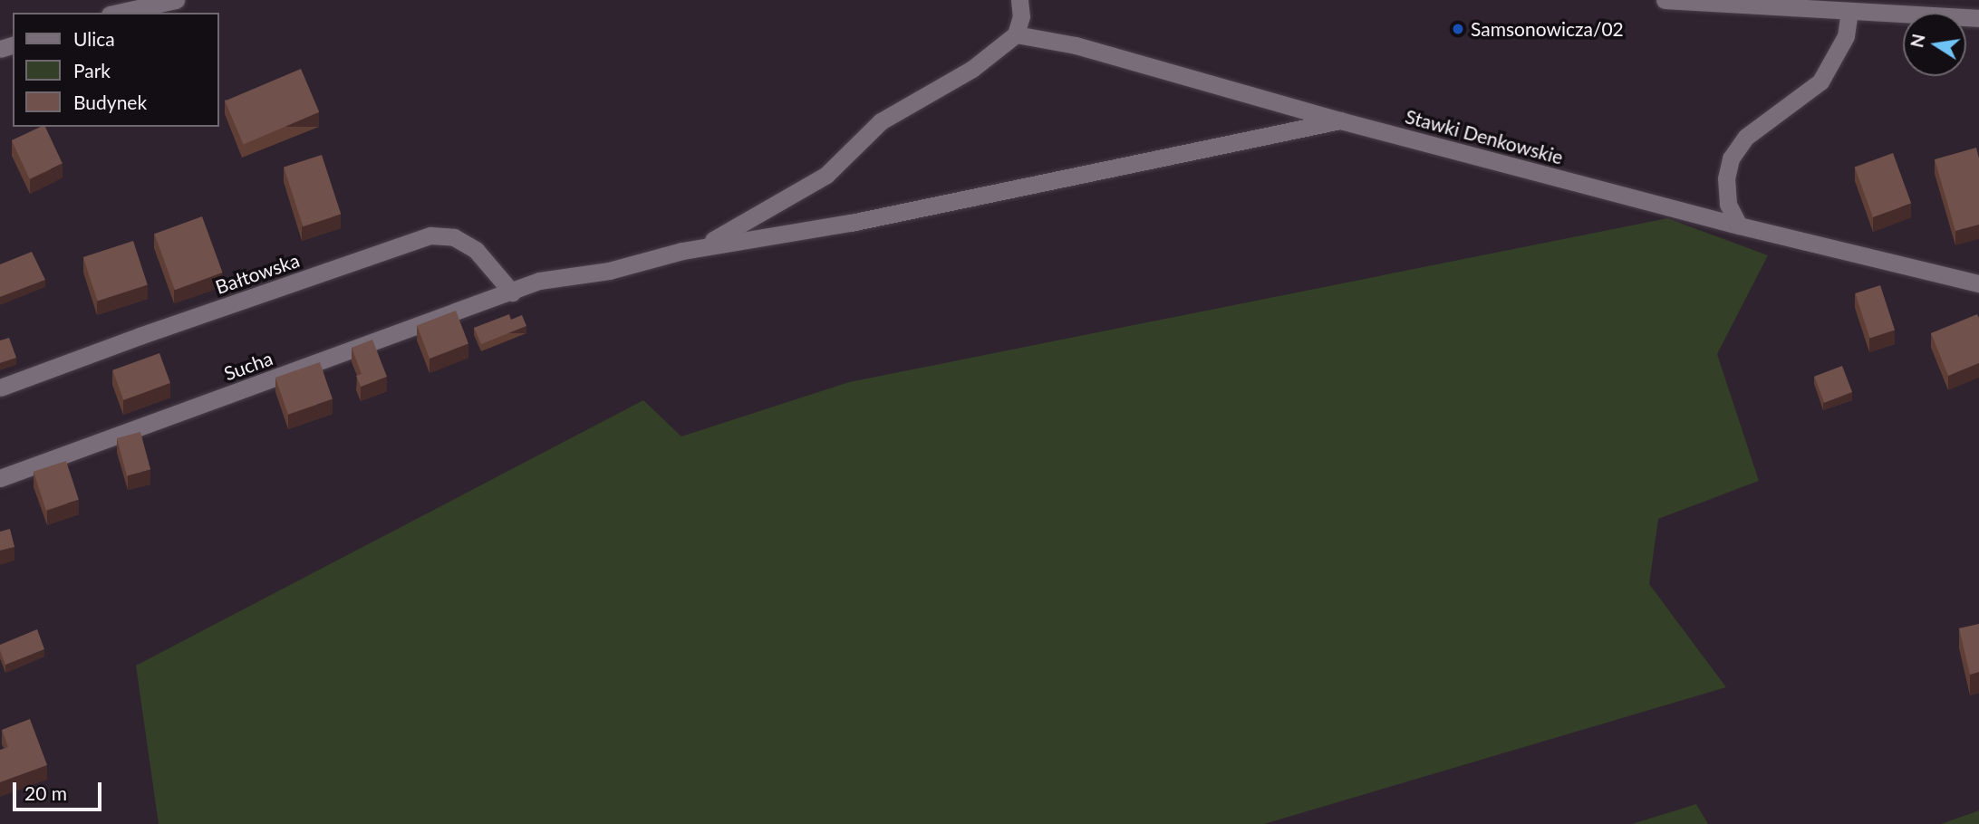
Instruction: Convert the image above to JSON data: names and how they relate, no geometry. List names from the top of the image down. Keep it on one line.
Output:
{"streets":{"street":["Stawki Denkowskie","Bałtowska","Sucha"]},"crossings":[["Bałtowska","Sucha"]],"places":["Samsonowicza/02"],"legend":["Ulica","Park","Budynek"],"scale_bar":"20 m","north":"left"}
